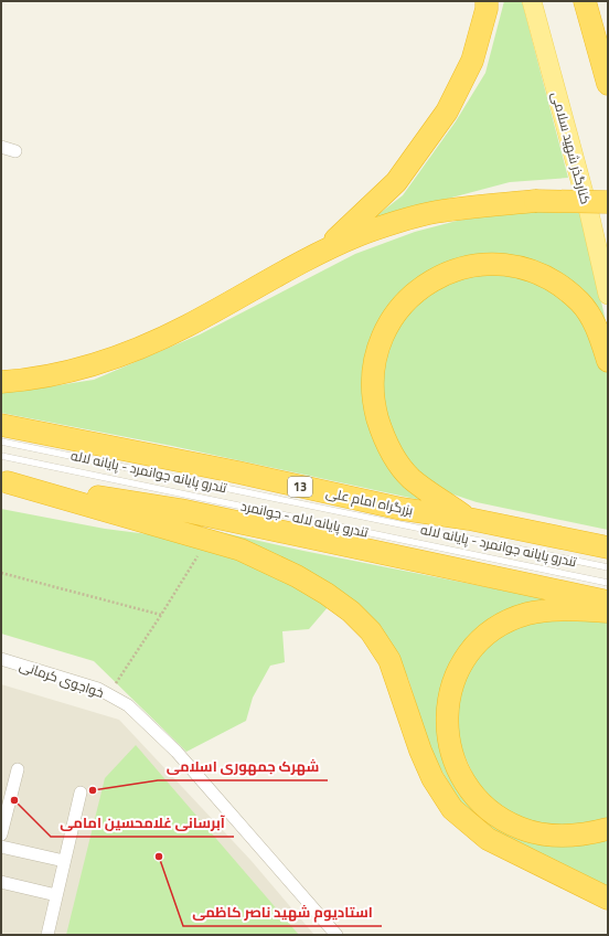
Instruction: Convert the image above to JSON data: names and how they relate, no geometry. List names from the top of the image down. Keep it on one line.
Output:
{"streets":{"highway":["13","بزرگراه امام علی"],"main road":["کنارگذر شهید سلامی"],"street":["خواجوی کرمانی"],"lane":["تندرو پایانه جوانمرد - پایانه لاله","تندرو پایانه لاله - جوانمرد"]},"places":["شهرک جمهوری اسلامی","آبرسانی غلامحسین امامی","استادیوم شهید ناصر کاظمی"]}
